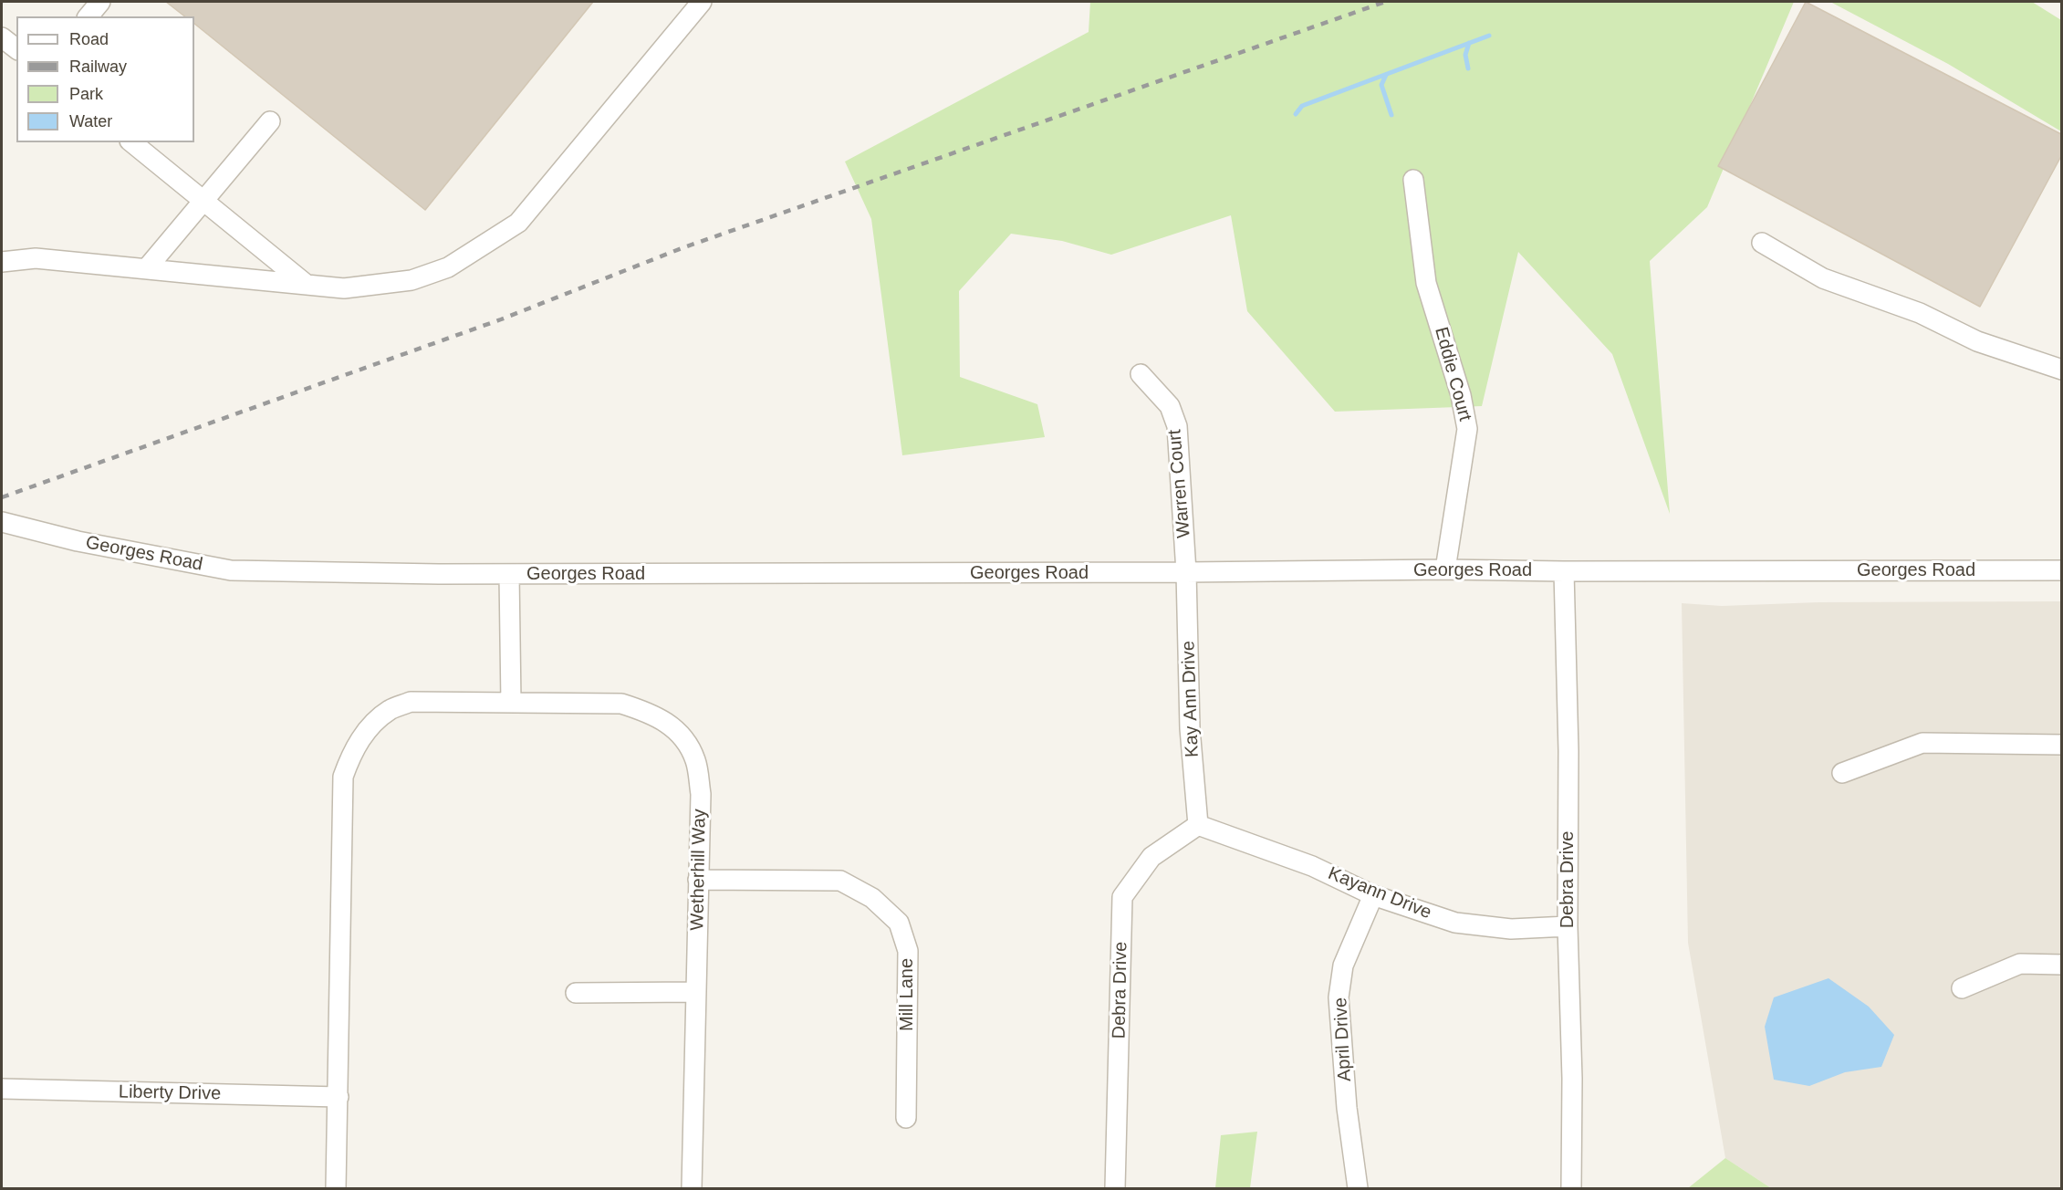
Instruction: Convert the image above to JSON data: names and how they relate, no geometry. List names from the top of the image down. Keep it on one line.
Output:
{"streets":{"street":["Eddie Court","Warren Court","Georges Road","Kay Ann Drive","Wetherhill Way","Debra Drive","Kayann Drive","Mill Lane","April Drive","Liberty Drive"]},"crossings":[["Eddie Court","Georges Road"],["Warren Court","Georges Road"],["Warren Court","Kay Ann Drive"],["Georges Road","Kay Ann Drive"],["Georges Road","Debra Drive"],["Kay Ann Drive","Debra Drive"],["Kay Ann Drive","Kayann Drive"],["Wetherhill Way","Mill Lane"],["Wetherhill Way","Liberty Drive"],["Debra Drive","Kayann Drive"],["Kayann Drive","April Drive"]],"legend":["Road","Railway","Park","Water"]}
